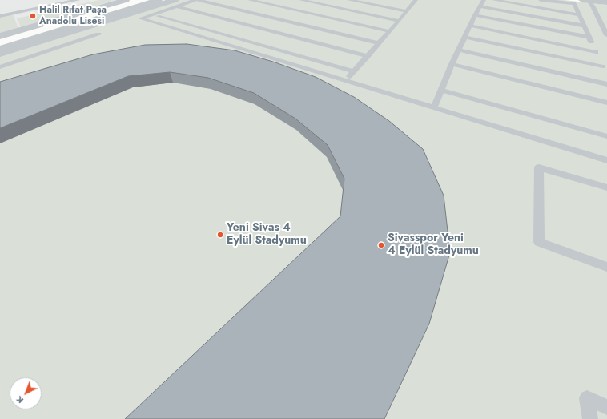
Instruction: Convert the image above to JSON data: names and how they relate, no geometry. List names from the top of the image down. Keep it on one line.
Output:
{"places":["Halil Rıfat Paşa Anadolu Lisesi","Yeni Sivas 4 Eylül Stadyumu","Sivasspor Yeni 4 Eylül Stadyumu"],"north":"bottom left"}
